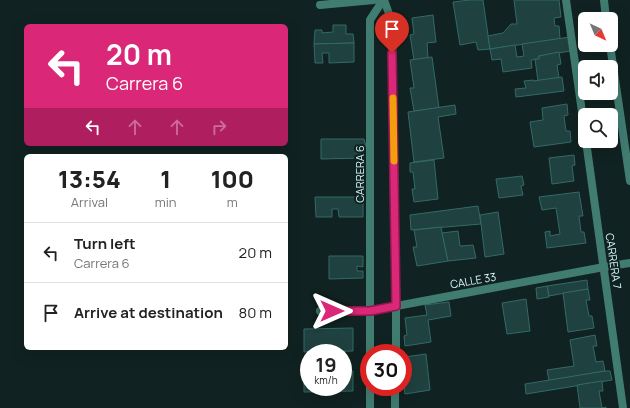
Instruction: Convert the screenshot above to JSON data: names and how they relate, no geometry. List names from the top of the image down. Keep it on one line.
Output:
{"streets":{"street":["CARRERA 6","CARRERA 7","CALLE 33"]},"crossings":[["CARRERA 6","CALLE 33"],["CARRERA 7","CALLE 33"]],"north":"bottom right","page":{"turn":["20 m","Carrera 6"],"eta":["13:54","Arrival","1","min","100","m"],"list":[{"name":"Turn left","note":"Carrera 6","value":"20 m"},{"name":"Arrive at destination","value":"80 m"}],"speed":"19 km/h","limit":"30"}}
